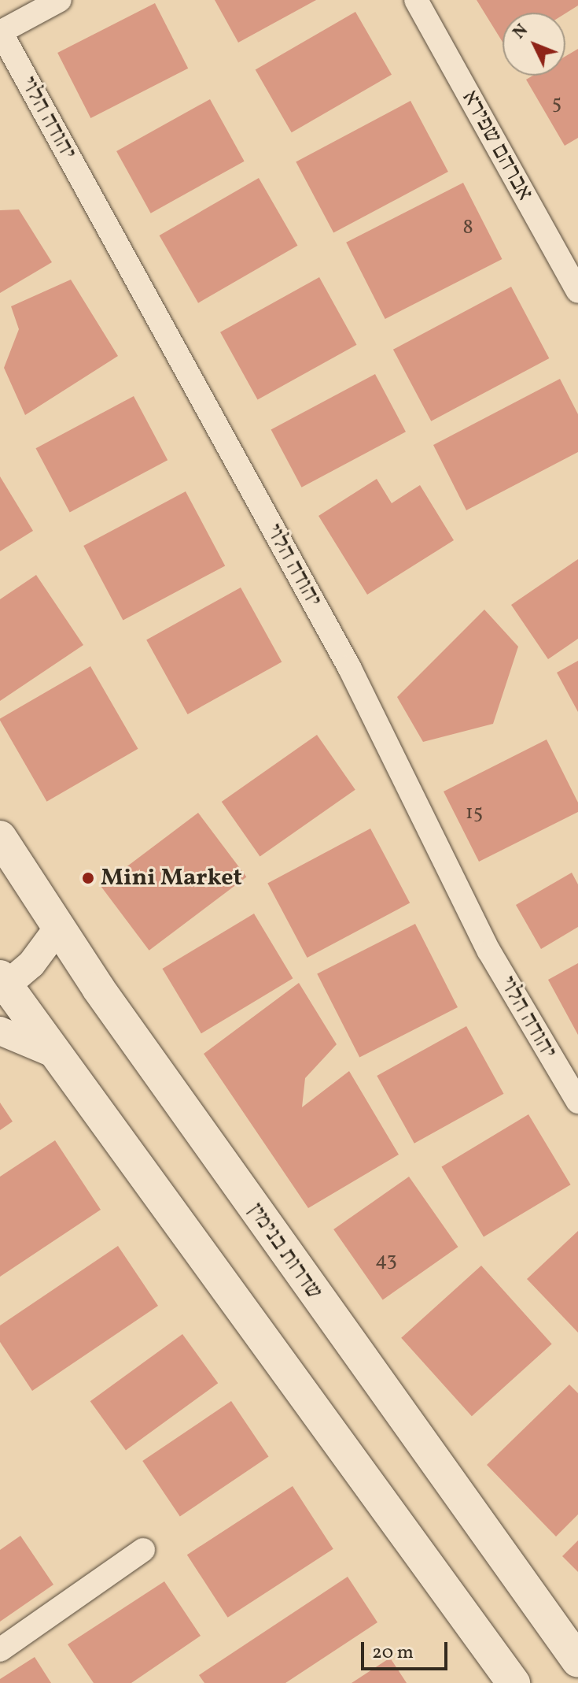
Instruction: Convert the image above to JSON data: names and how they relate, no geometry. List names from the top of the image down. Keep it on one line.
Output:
{"streets":{"main road":["שדרות בנימין"],"street":["יהודה הלוי","אברהם שפירא"]},"places":["Mini Market"],"house_numbers":["5","8","15","43"],"scale_bar":"20 m","north":"top left"}
